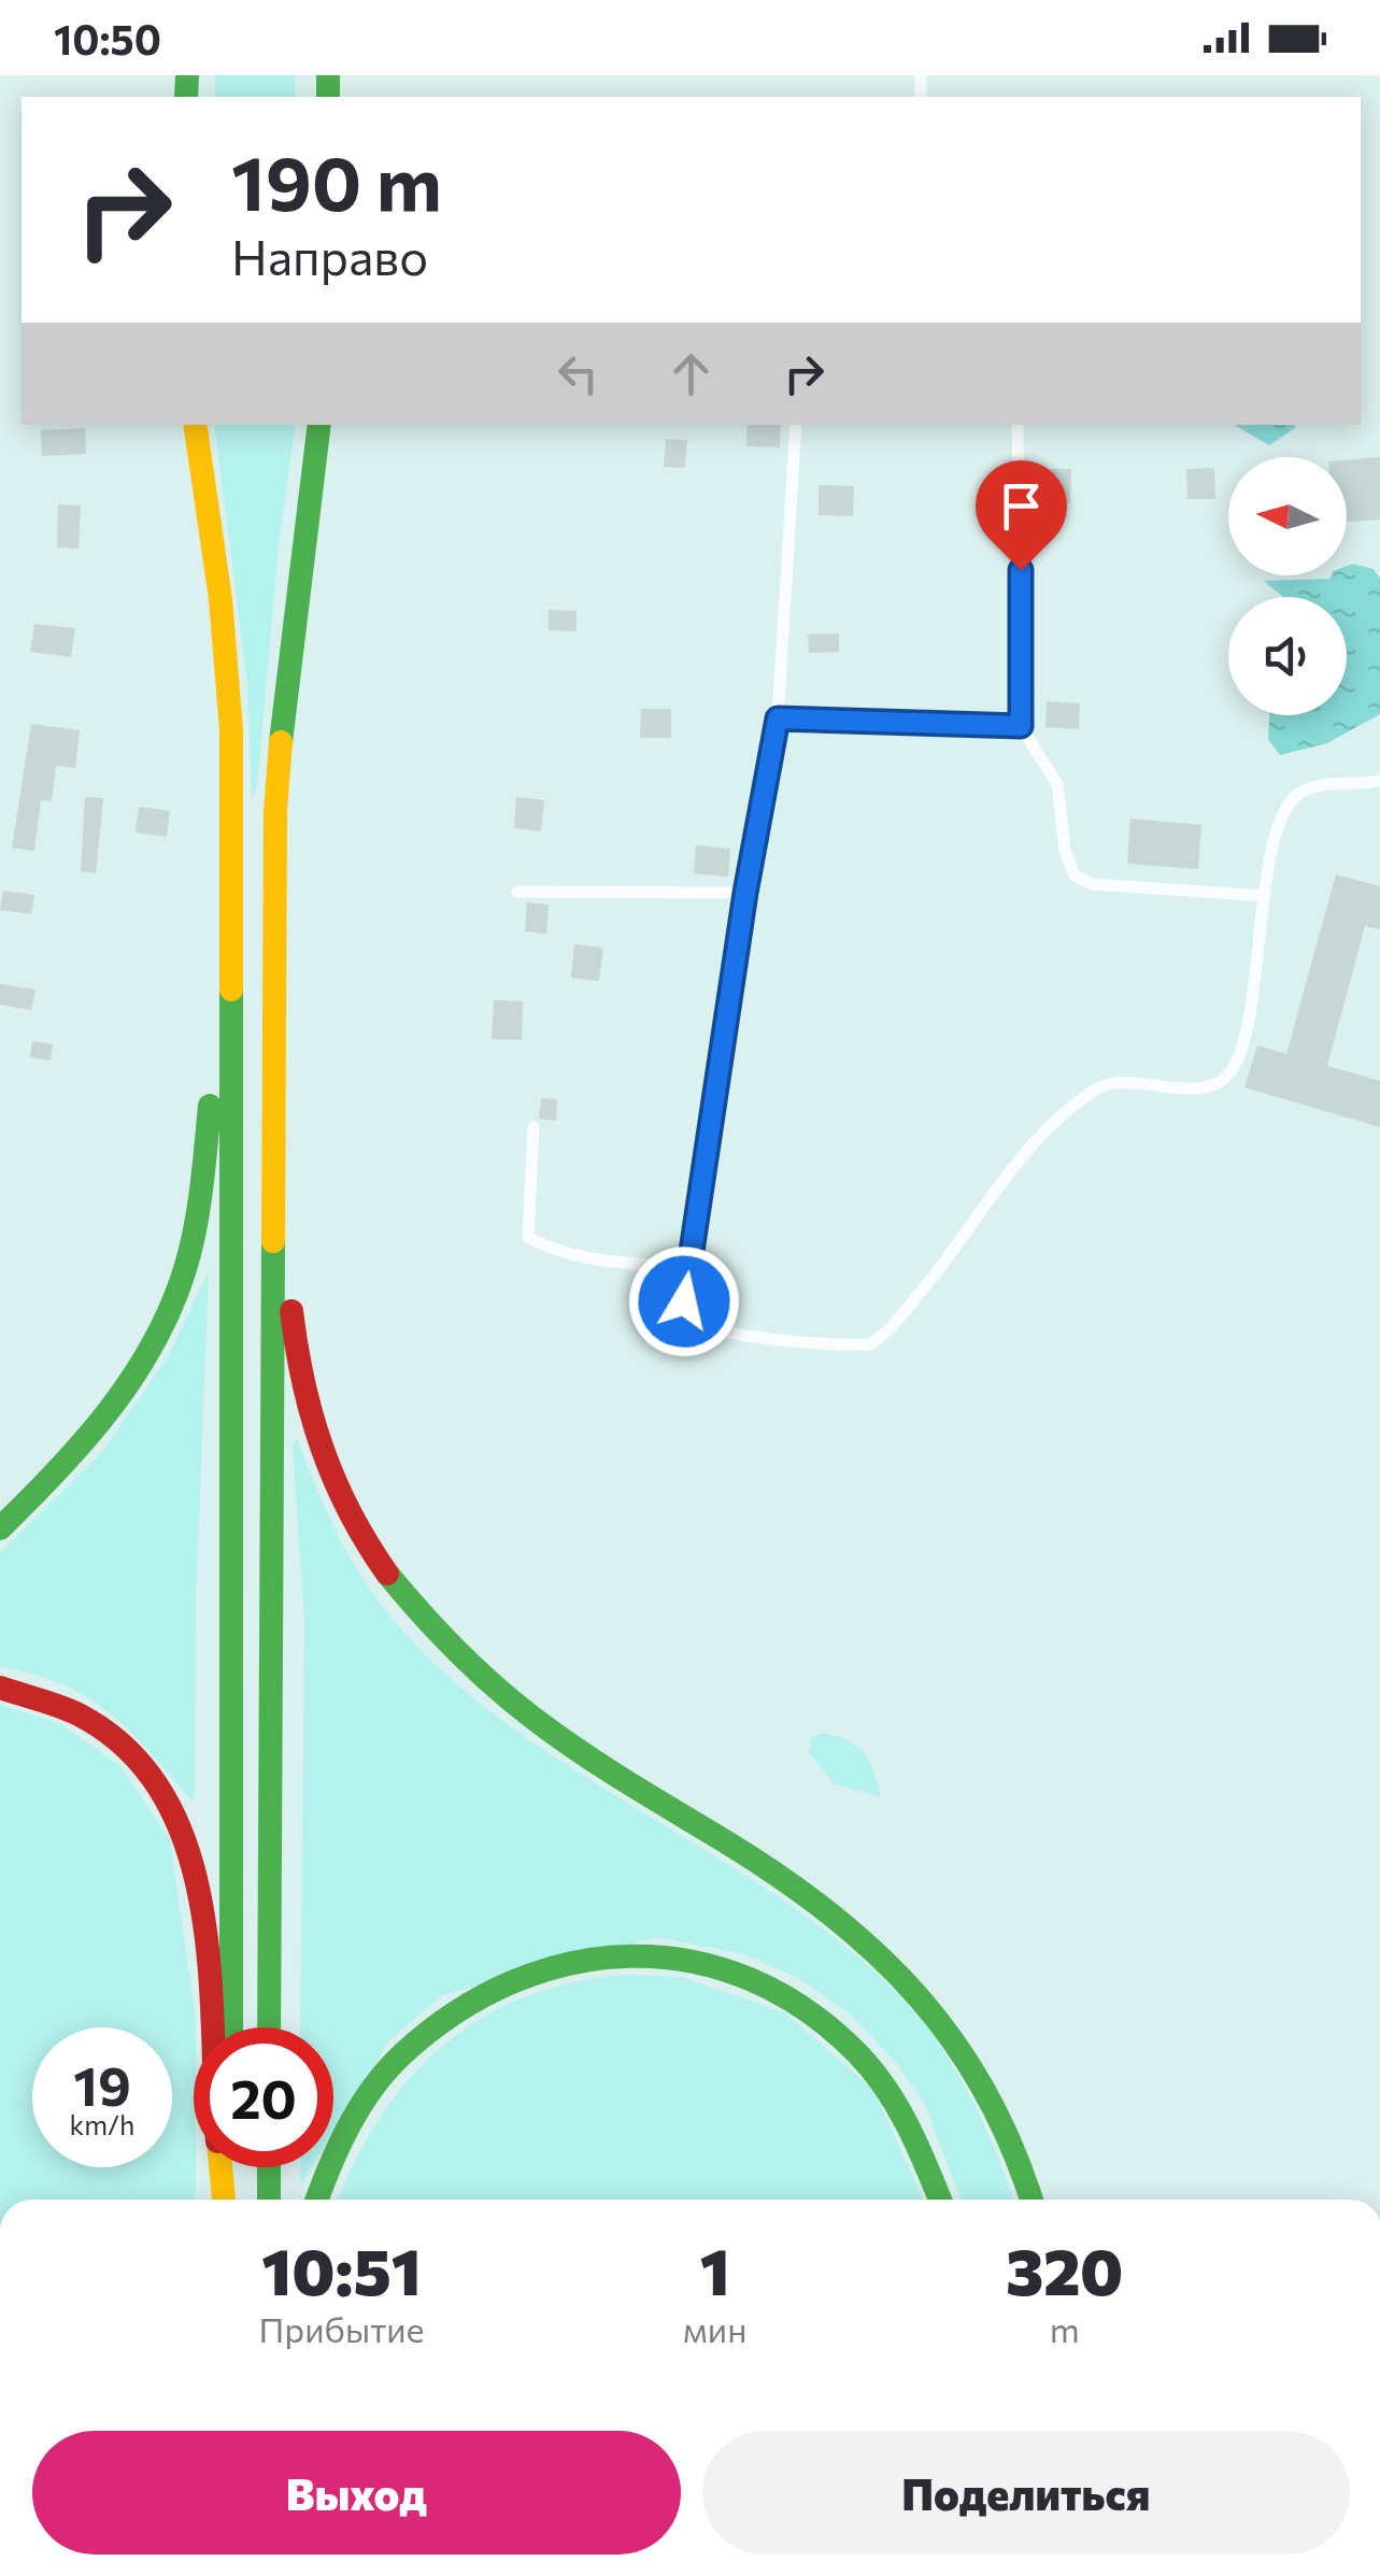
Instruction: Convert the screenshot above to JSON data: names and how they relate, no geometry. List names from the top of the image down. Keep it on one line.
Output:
{"north":"left","page":{"status":"10:50","turn":["190 m","Направо"],"speed":"19 km/h","limit":"20","eta":["10:51","Прибытие","1","мин","320","m"],"buttons":["Выход","Поделиться"]}}
